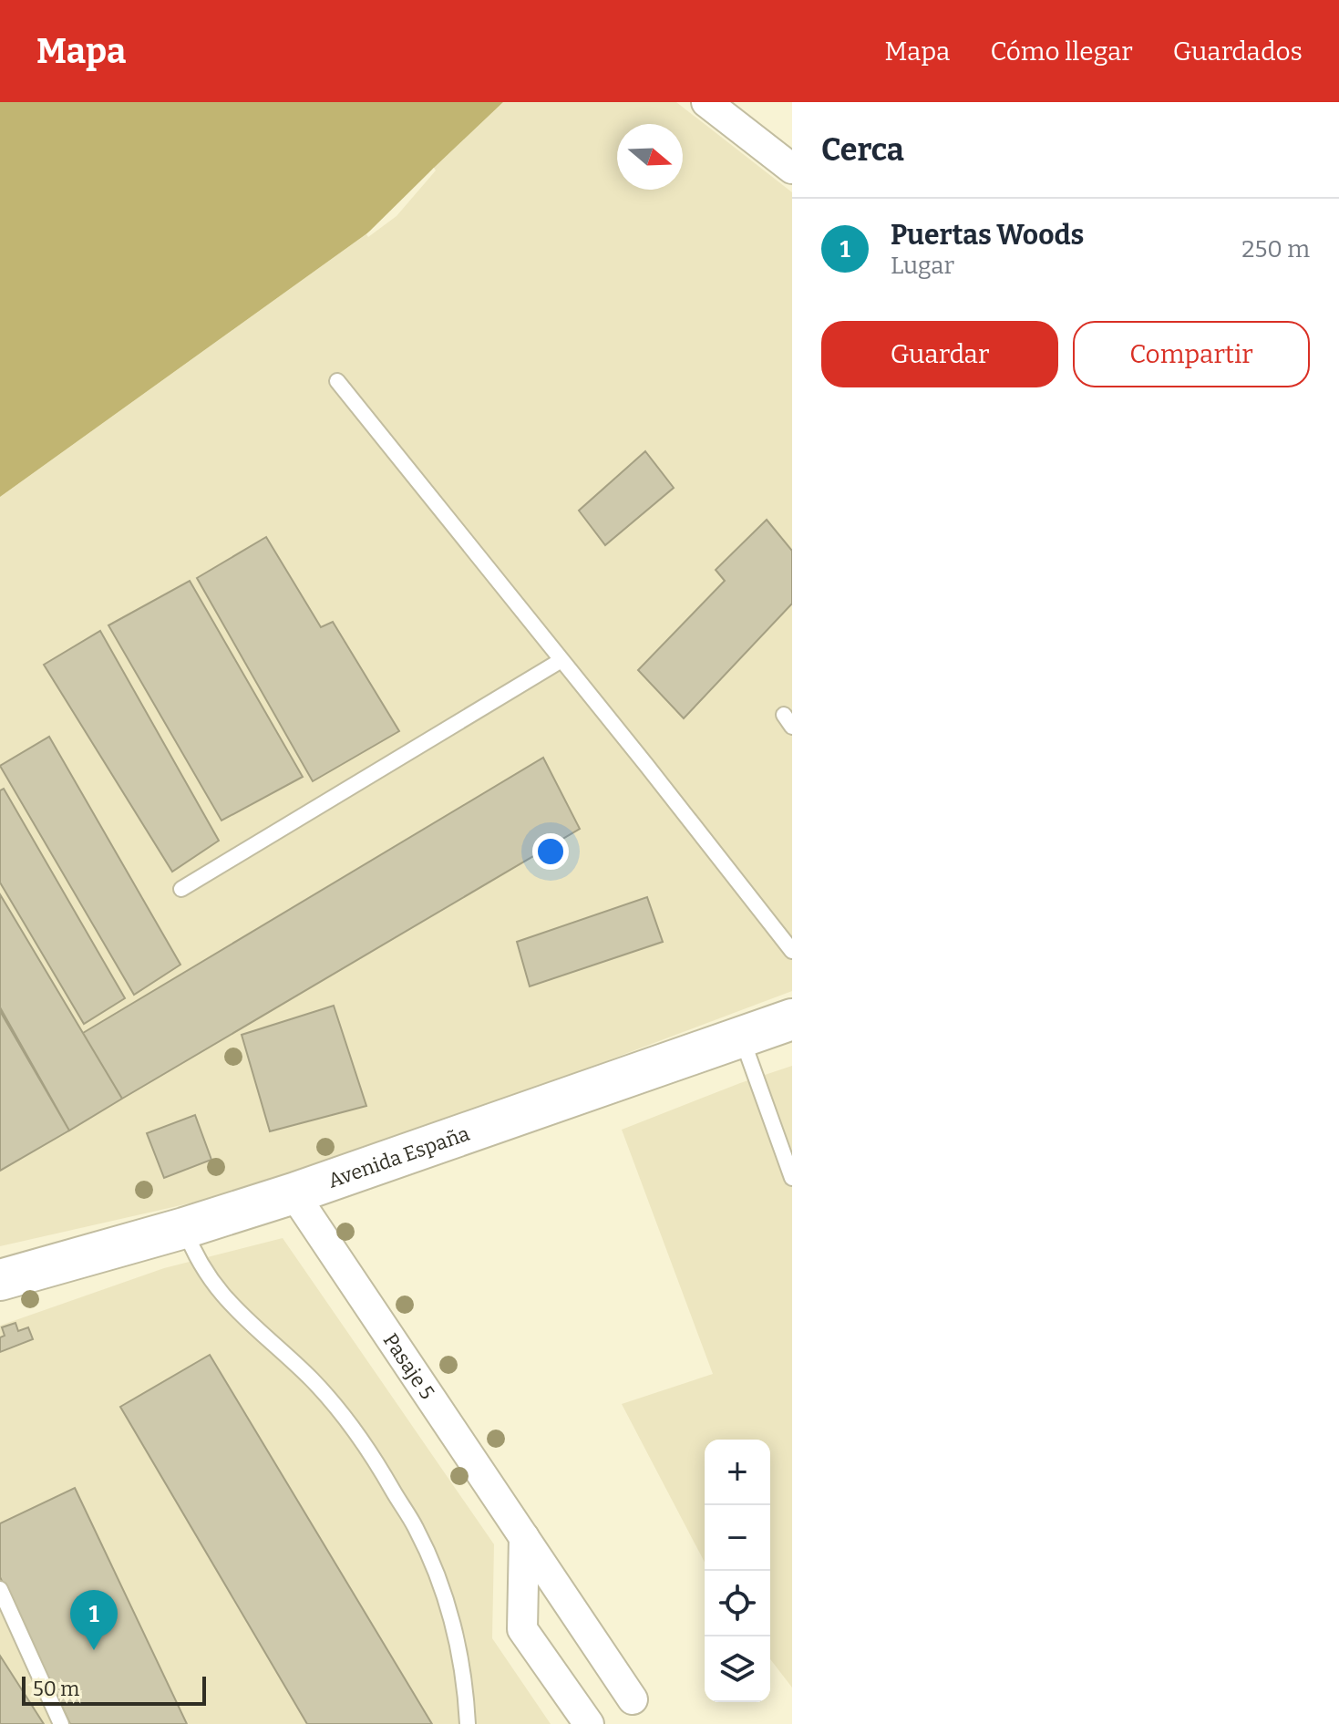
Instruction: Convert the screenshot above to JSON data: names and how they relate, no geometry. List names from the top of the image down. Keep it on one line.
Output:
{"streets":{"main road":["Avenida España"],"street":["Pasaje 5"]},"crossings":[["Avenida España","Pasaje 5"]],"scale_bar":"50 m","north":"right","page":{"header":"Mapa","nav":["Mapa","Cómo llegar","Guardados"],"heading":"Cerca","list":[{"mark":"1","name":"Puertas Woods","note":"Lugar","value":"250 m"}],"buttons":["Guardar","Compartir"],"map_buttons":["+","−"],"pins":"1","scale":"50 m"}}
